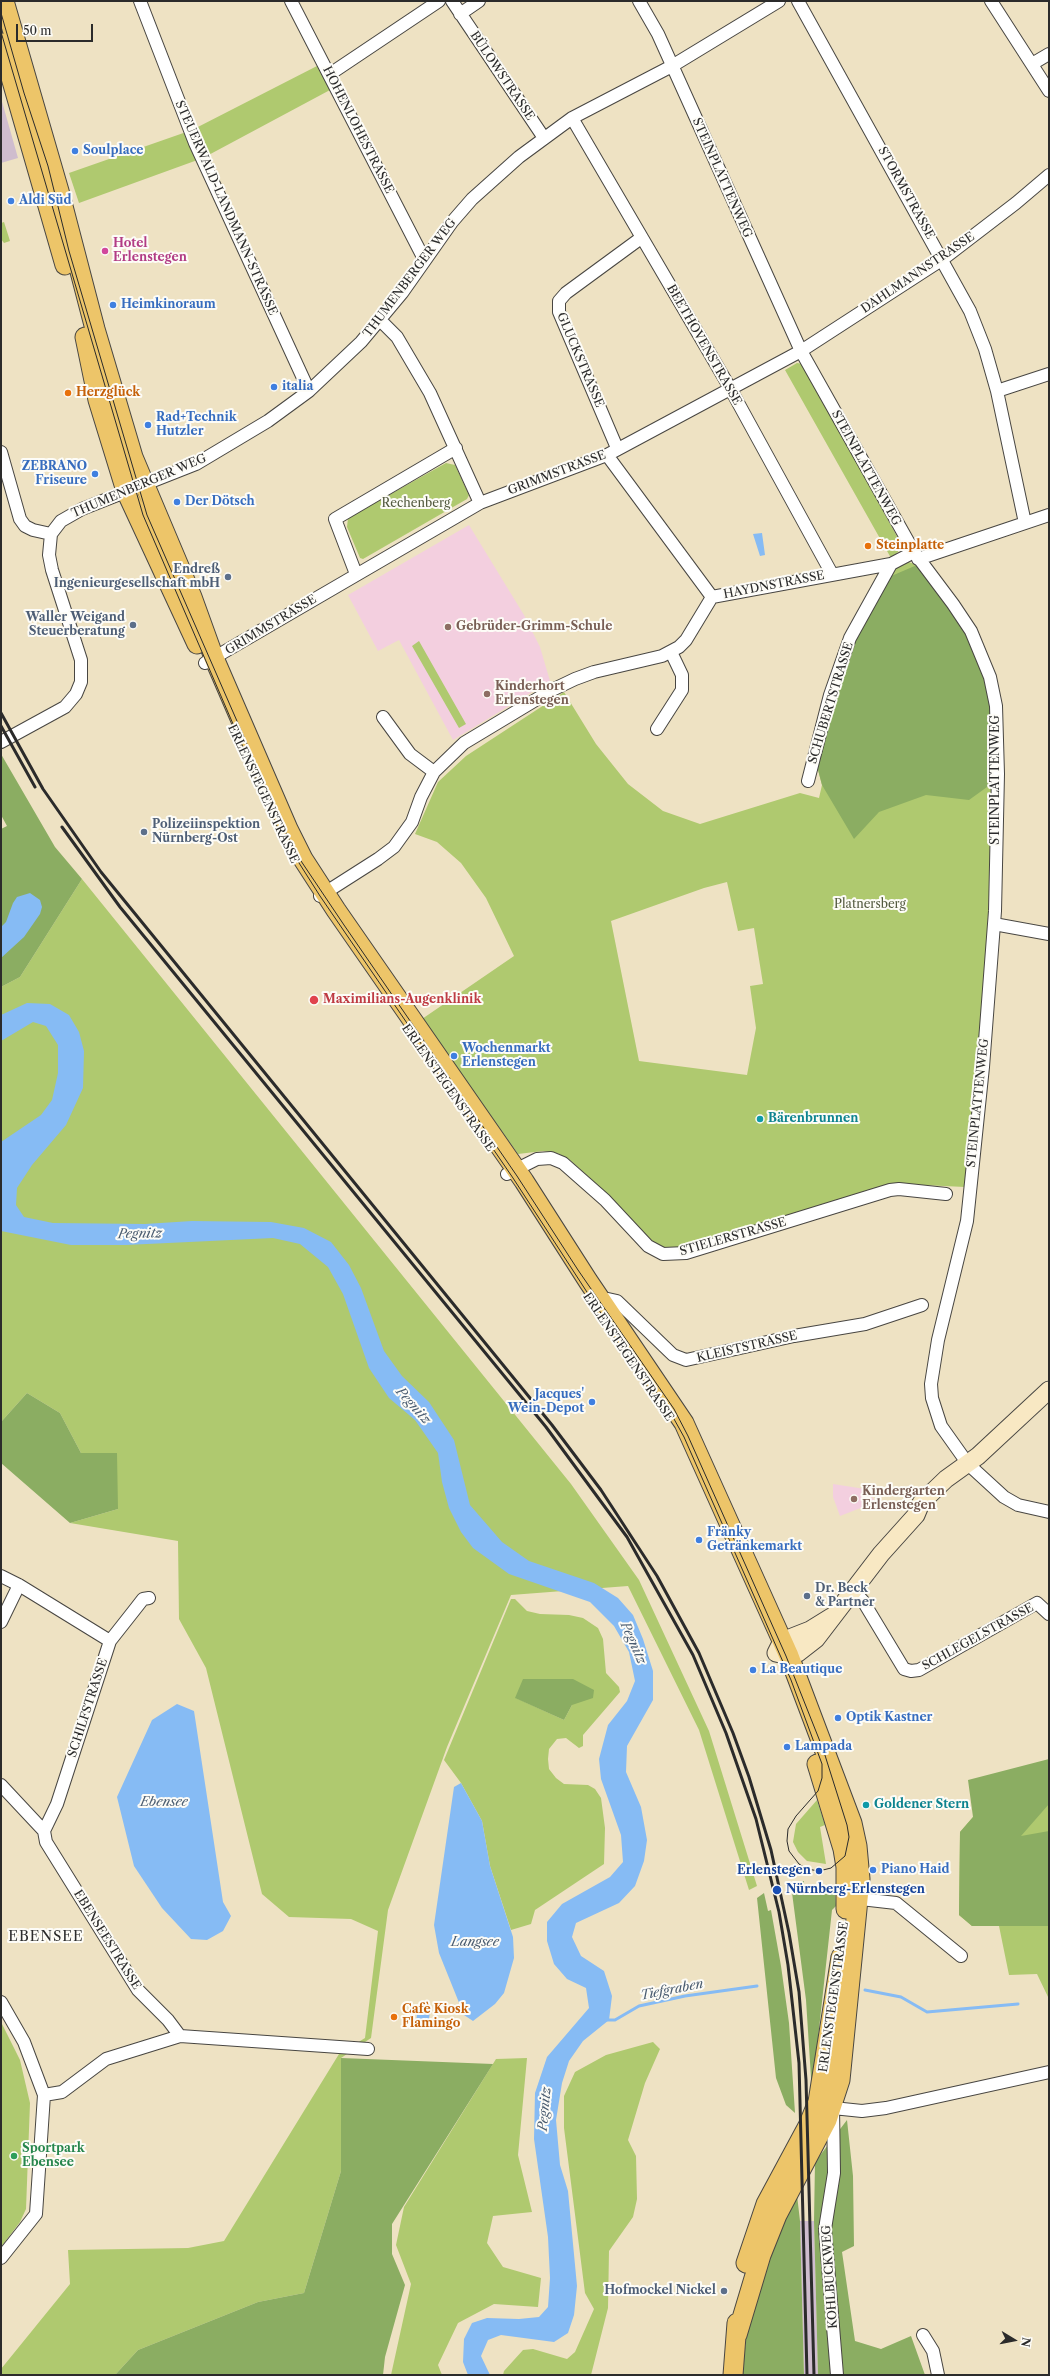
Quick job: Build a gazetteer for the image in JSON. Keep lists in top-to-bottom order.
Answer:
{
  "streets": {
    "main road": ["ERLENSTEGENSTRASSE"],
    "street": [
      "BÜLOWSTRASSE",
      "HOHENLOHESTRASSE",
      "STEINPLATTENWEG",
      "STORMSTRASSE",
      "STEUERWALD-LANDMANN-STRASSE",
      "DAHLMANNSTRASSE",
      "THUMENBERGER WEG",
      "BEETHOVENSTRASSE",
      "GLUCKSTRASSE",
      "GRIMMSTRASSE",
      "HAYDNSTRASSE",
      "SCHUBERTSTRASSE",
      "STIELERSTRASSE",
      "KLEISTSTRASSE",
      "SCHLEGELSTRASSE",
      "SCHILFSTRASSE",
      "EBENSEESTRASSE",
      "KOHLBUCKWEG"
    ]
  },
  "crossings": [
    ["BÜLOWSTRASSE", "THUMENBERGER WEG"],
    ["HOHENLOHESTRASSE", "THUMENBERGER WEG"],
    ["STEINPLATTENWEG", "DAHLMANNSTRASSE"],
    ["STEINPLATTENWEG", "THUMENBERGER WEG"],
    ["STEINPLATTENWEG", "GRIMMSTRASSE"],
    ["STEINPLATTENWEG", "HAYDNSTRASSE"],
    ["STORMSTRASSE", "DAHLMANNSTRASSE"],
    ["STORMSTRASSE", "HAYDNSTRASSE"],
    ["STEUERWALD-LANDMANN-STRASSE", "THUMENBERGER WEG"],
    ["DAHLMANNSTRASSE", "GRIMMSTRASSE"],
    ["THUMENBERGER WEG", "BEETHOVENSTRASSE"],
    ["THUMENBERGER WEG", "ERLENSTEGENSTRASSE"],
    ["BEETHOVENSTRASSE", "GLUCKSTRASSE"],
    ["BEETHOVENSTRASSE", "GRIMMSTRASSE"],
    ["BEETHOVENSTRASSE", "HAYDNSTRASSE"],
    ["GLUCKSTRASSE", "GRIMMSTRASSE"],
    ["GLUCKSTRASSE", "HAYDNSTRASSE"],
    ["GRIMMSTRASSE", "HAYDNSTRASSE"],
    ["GRIMMSTRASSE", "ERLENSTEGENSTRASSE"],
    ["HAYDNSTRASSE", "SCHUBERTSTRASSE"],
    ["ERLENSTEGENSTRASSE", "STIELERSTRASSE"],
    ["ERLENSTEGENSTRASSE", "KLEISTSTRASSE"],
    ["ERLENSTEGENSTRASSE", "KOHLBUCKWEG"],
    ["SCHILFSTRASSE", "EBENSEESTRASSE"]
  ],
  "districts": ["EBENSEE"],
  "water": [
    "Pegnitz",
    "Ebensee",
    "Langsee",
    "Tiefgraben"
  ],
  "parks": ["Rechenberg", "Platnersberg"],
  "places": [
    "Soulplace",
    "Aldi Süd",
    "Hotel Erlenstegen",
    "Heimkinoraum",
    "italia",
    "Herzglück",
    "Rad+Technik Hutzler",
    "ZEBRANO Friseure",
    "Der Dötsch",
    "Steinplatte",
    "Endreß Ingenieurgesellschaft mbH",
    "Waller Weigand Steuerberatung",
    "Gebrüder-Grimm-Schule",
    "Kinderhort Erlenstegen",
    "Polizeiinspektion Nürnberg-Ost",
    "Maximilians-Augenklinik",
    "Wochenmarkt Erlenstegen",
    "Bärenbrunnen",
    "Jacques' Wein-Depot",
    "Kindergarten Erlenstegen",
    "Fränky Getränkemarkt",
    "Dr. Beck & Partner",
    "La Beautique",
    "Optik Kastner",
    "Lampada",
    "Goldener Stern",
    "Piano Haid",
    "Erlenstegen",
    "Nürnberg-Erlenstegen",
    "Cafè Kiosk Flamingo",
    "Sportpark Ebensee",
    "Hofmockel Nickel"
  ],
  "scale_bar": "50 m",
  "north": "right"
}
